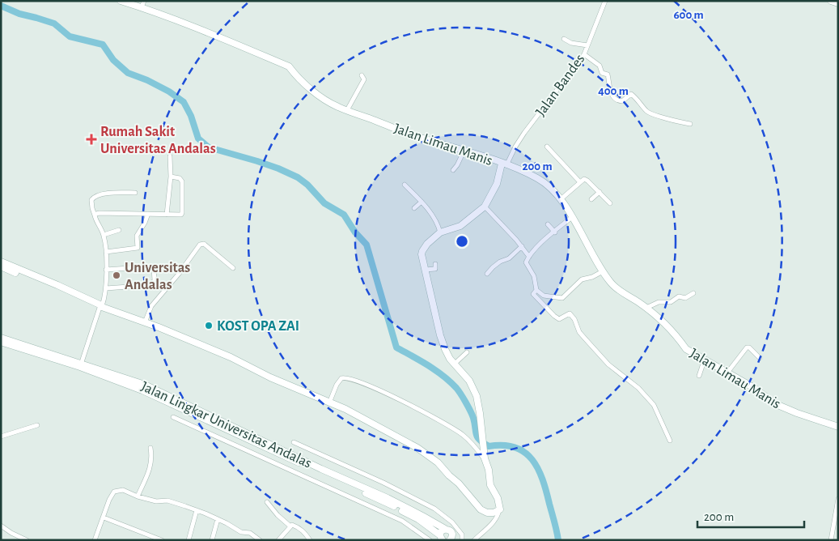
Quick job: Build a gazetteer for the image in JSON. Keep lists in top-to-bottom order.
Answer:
{
  "streets": {
    "street": ["Jalan Bandes", "Jalan Limau Manis", "Jalan Lingkar Universitas Andalas"]
  },
  "crossings": [
    ["Jalan Bandes", "Jalan Limau Manis"]
  ],
  "places": {
    "health": ["Rumah Sakit Universitas Andalas"],
    "other": ["Universitas Andalas", "KOST OPA ZAI"]
  },
  "scale_bar": "200 m",
  "rings": ["600 m", "400 m", "200 m"]
}
